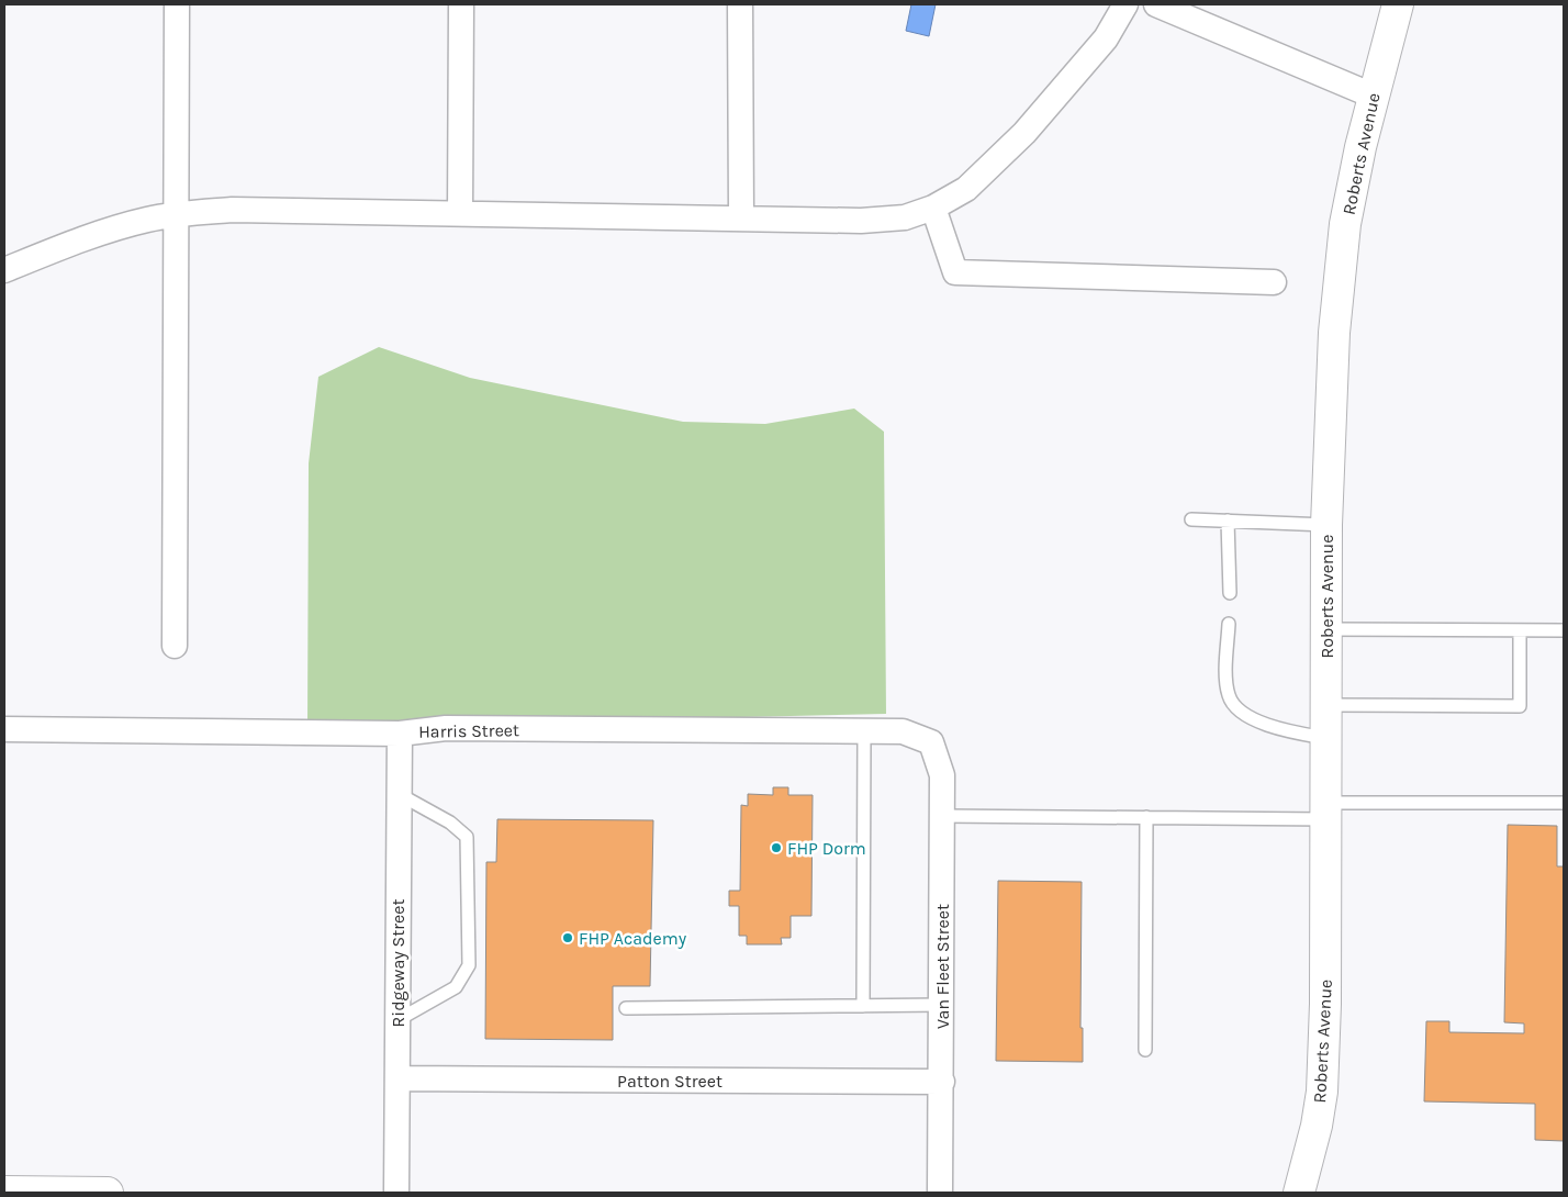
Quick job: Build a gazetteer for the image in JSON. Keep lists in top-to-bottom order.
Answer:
{
  "streets": {
    "street": [
      "Roberts Avenue",
      "Harris Street",
      "Ridgeway Street",
      "Van Fleet Street",
      "Patton Street"
    ]
  },
  "crossings": [
    ["Harris Street", "Ridgeway Street"],
    ["Harris Street", "Van Fleet Street"],
    ["Ridgeway Street", "Patton Street"],
    ["Van Fleet Street", "Patton Street"]
  ],
  "places": ["FHP Dorm", "FHP Academy"]
}
